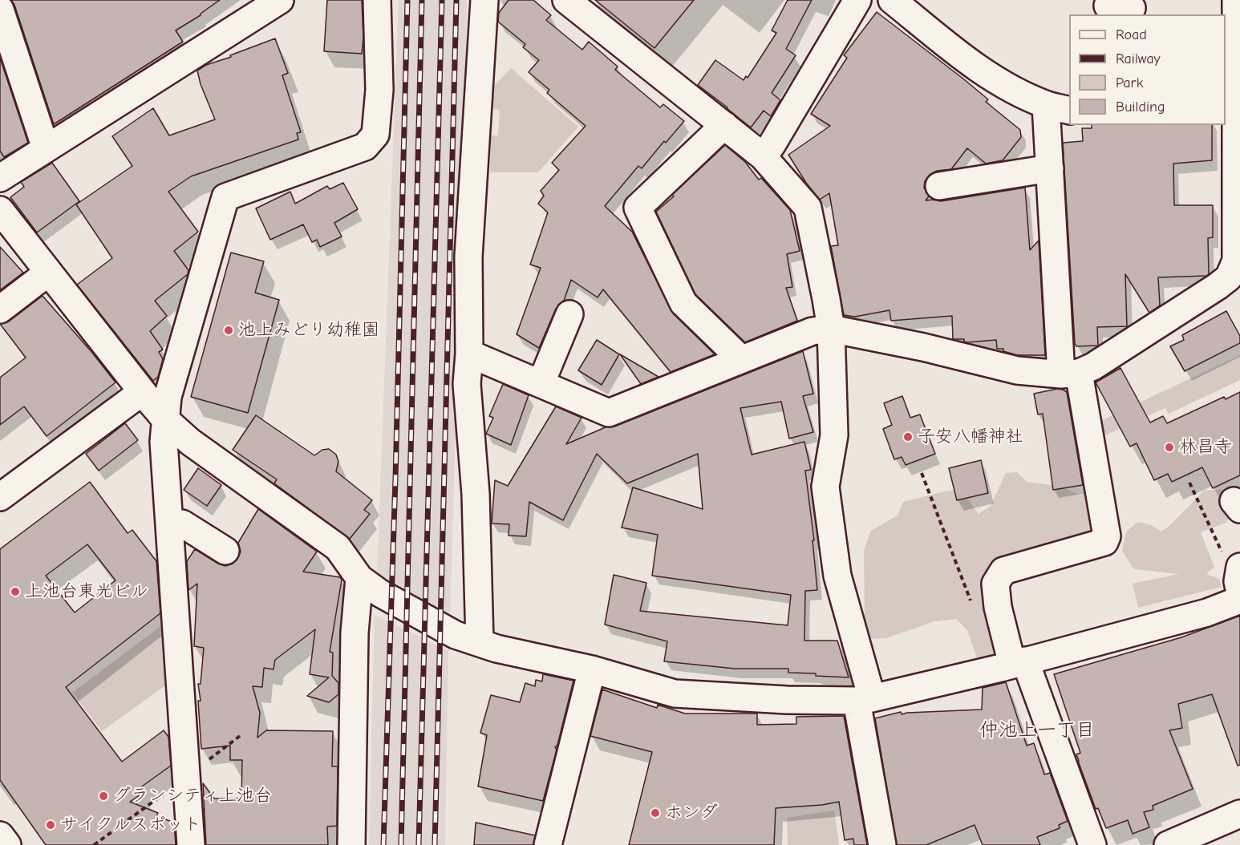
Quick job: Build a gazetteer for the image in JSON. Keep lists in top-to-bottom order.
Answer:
{
  "districts": ["仲池上一丁目"],
  "places": [
    "池上みどり幼稚園",
    "子安八幡神社",
    "林昌寺",
    "上池台東光ビル",
    "グランシティ上池台",
    "ホンダ",
    "サイクルスポット"
  ],
  "legend": [
    "Road",
    "Railway",
    "Park",
    "Building"
  ]
}
